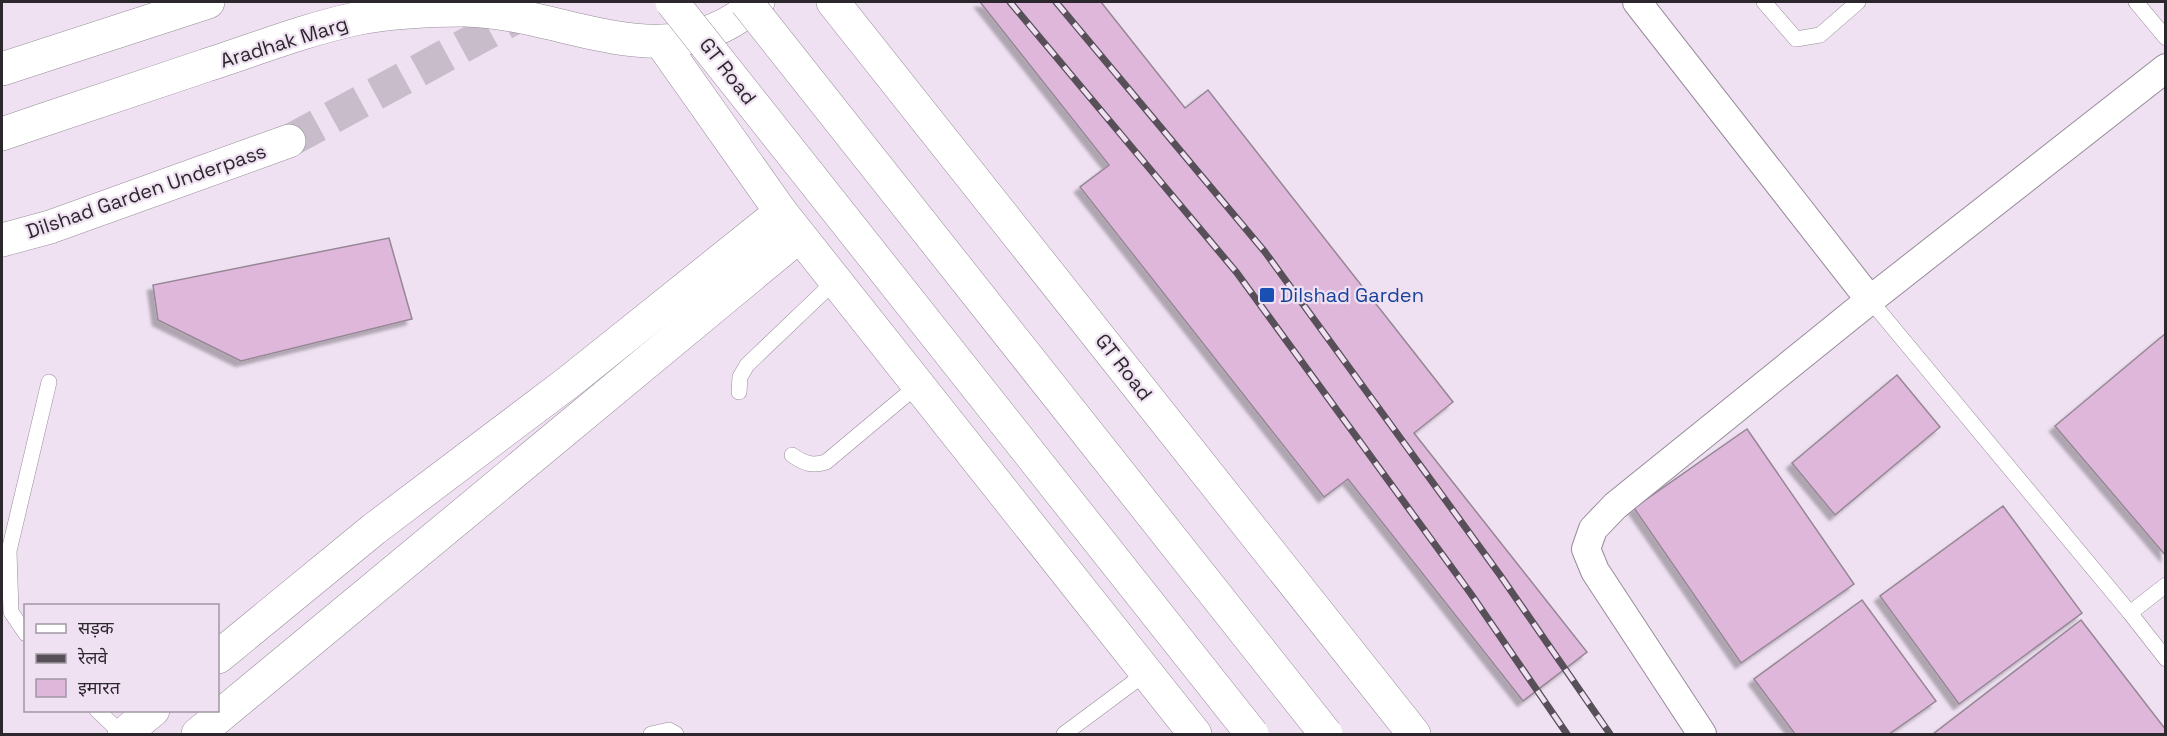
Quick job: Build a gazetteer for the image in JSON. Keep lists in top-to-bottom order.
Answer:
{
  "streets": {
    "main road": ["Aradhak Marg", "GT Road", "Dilshad Garden Underpass"]
  },
  "crossings": [
    ["Aradhak Marg", "GT Road"]
  ],
  "places": {
    "transit": ["Dilshad Garden"]
  },
  "legend": ["सड़क", "रेलवे", "इमारत"]
}
